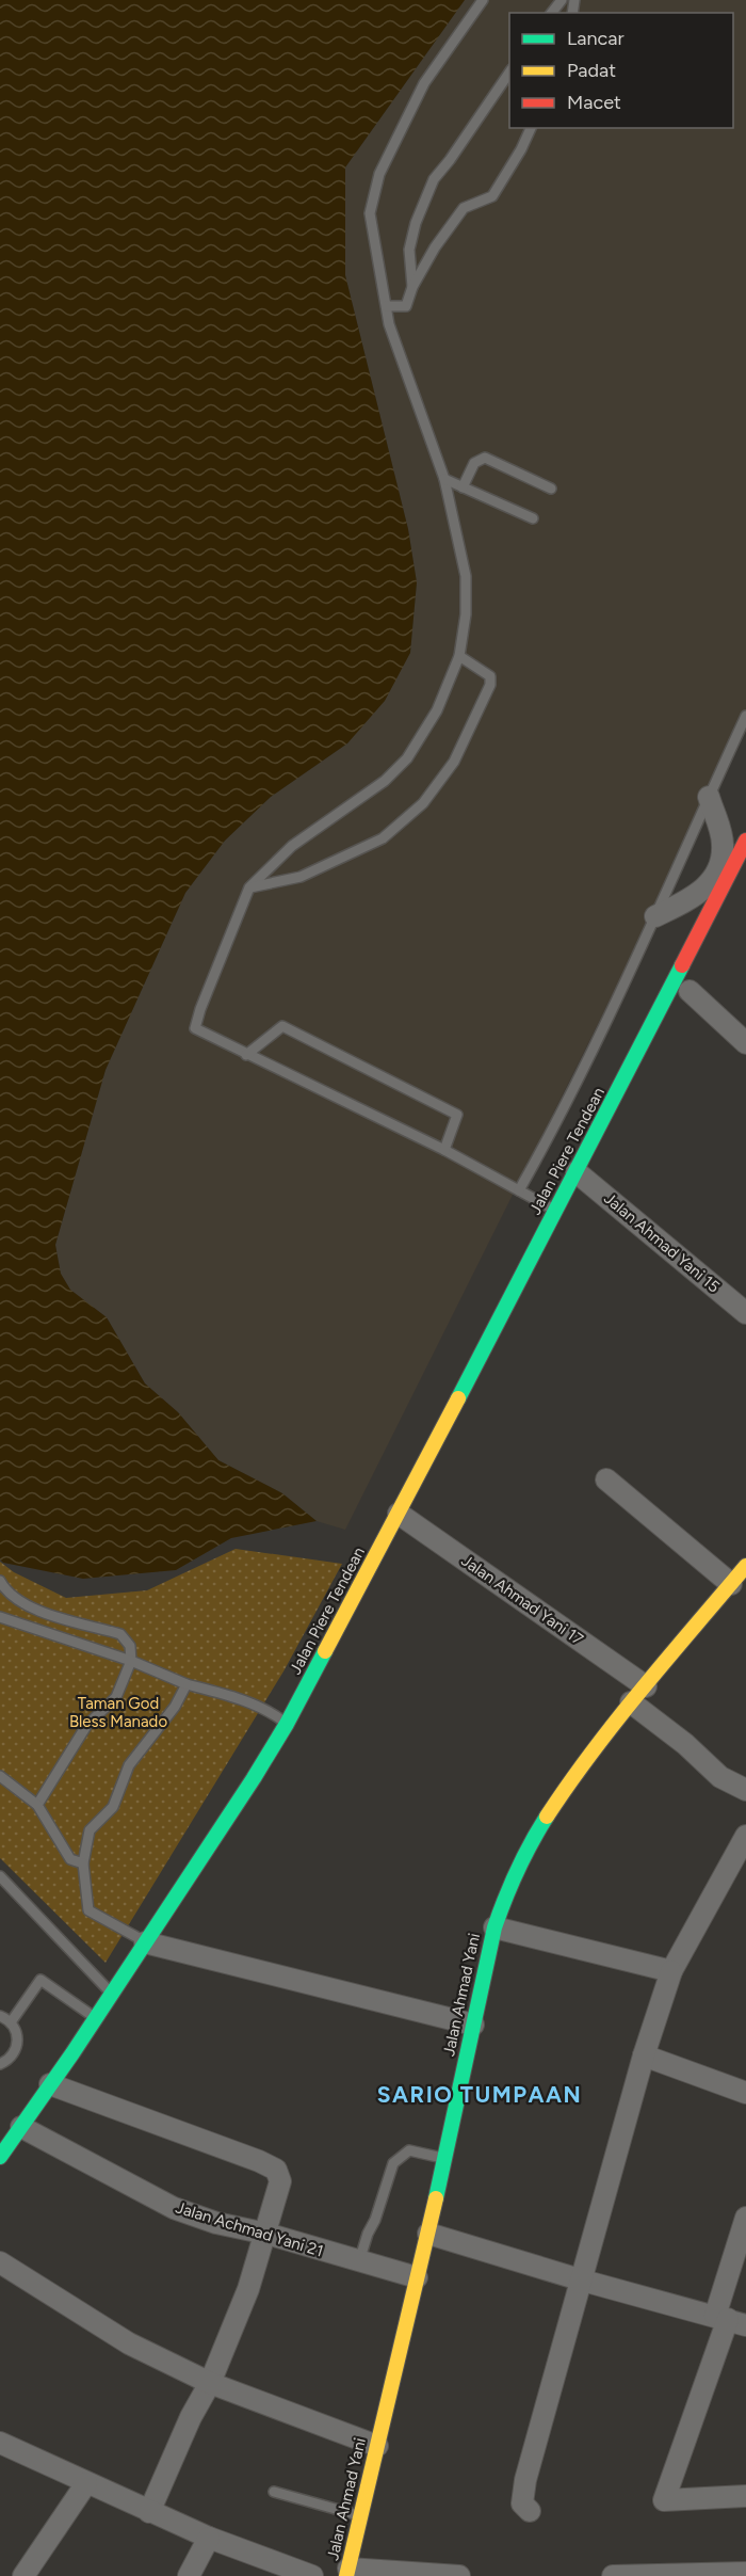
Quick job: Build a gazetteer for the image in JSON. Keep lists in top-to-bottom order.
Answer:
{
  "streets": {
    "main road": ["Jalan Piere Tendean", "Jalan Ahmad Yani"],
    "street": ["Jalan Ahmad Yani 15", "Jalan Ahmad Yani 17", "Jalan Achmad Yani 21"]
  },
  "crossings": [
    ["Jalan Piere Tendean", "Jalan Ahmad Yani 15"],
    ["Jalan Piere Tendean", "Jalan Ahmad Yani 17"],
    ["Jalan Piere Tendean", "Jalan Achmad Yani 21"],
    ["Jalan Ahmad Yani 17", "Jalan Ahmad Yani"],
    ["Jalan Ahmad Yani", "Jalan Achmad Yani 21"]
  ],
  "districts": ["SARIO TUMPAAN"],
  "parks": ["Taman God Bless Manado"],
  "legend": ["Lancar", "Padat", "Macet"]
}
